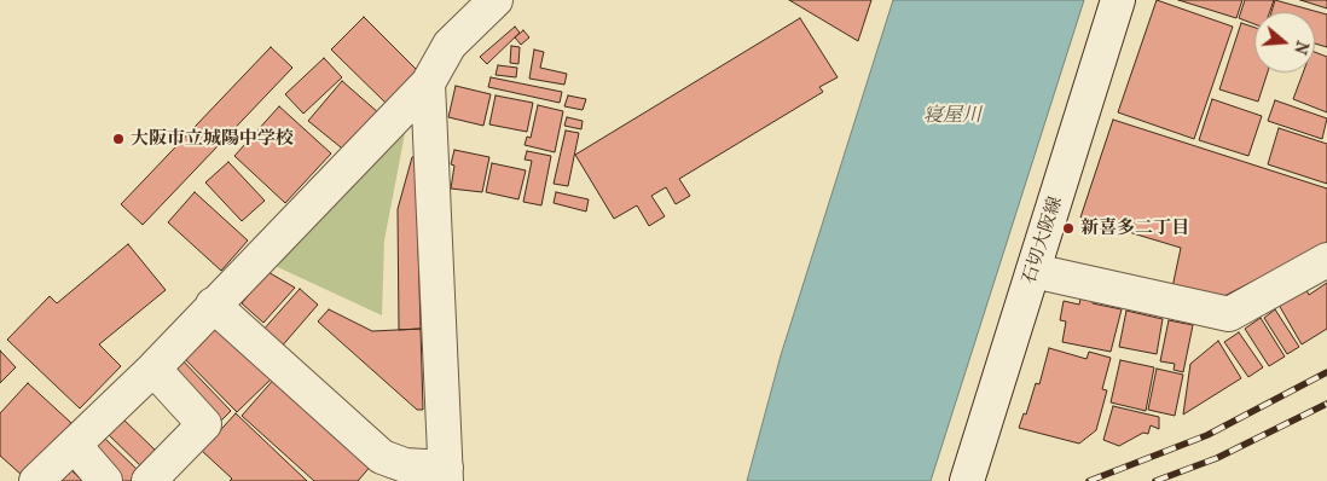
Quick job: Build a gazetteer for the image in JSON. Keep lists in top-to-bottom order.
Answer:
{
  "streets": {
    "street": ["石切大阪線"]
  },
  "water": ["寝屋川"],
  "places": ["大阪市立城陽中学校", "新喜多二丁目"],
  "north": "right"
}
